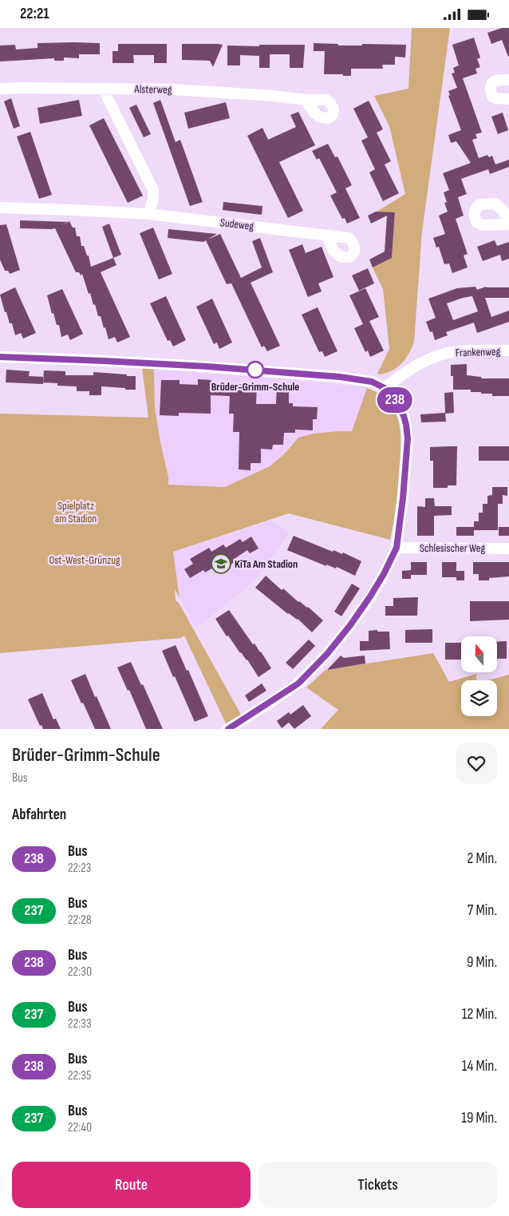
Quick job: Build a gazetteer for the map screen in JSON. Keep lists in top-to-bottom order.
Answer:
{
  "streets": {
    "street": [
      "Alsterweg",
      "Sudeweg",
      "Frankenweg",
      "Schlesischer Weg"
    ]
  },
  "parks": ["Spielplatz am Stadion", "Ost-West-Grünzug"],
  "places": {
    "other": ["Brüder-Grimm-Schule"],
    "school or university": ["KiTa Am Stadion"]
  },
  "lines": ["bus line 238"],
  "north": "top",
  "page": {
    "status": "22:21",
    "on_map": "238",
    "heading": [
      ["Brüder-Grimm-Schule", "Bus"],
      "Abfahrten"
    ],
    "list": [
      {
        "mark": "238",
        "name": "Bus",
        "note": "22:23",
        "value": "2 Min."
      },
      {
        "mark": "237",
        "name": "Bus",
        "note": "22:28",
        "value": "7 Min."
      },
      {
        "mark": "238",
        "name": "Bus",
        "note": "22:30",
        "value": "9 Min."
      },
      {
        "mark": "237",
        "name": "Bus",
        "note": "22:33",
        "value": "12 Min."
      },
      {
        "mark": "238",
        "name": "Bus",
        "note": "22:35",
        "value": "14 Min."
      },
      {
        "mark": "237",
        "name": "Bus",
        "note": "22:40",
        "value": "19 Min."
      }
    ],
    "buttons": ["Route", "Tickets"]
  }
}
